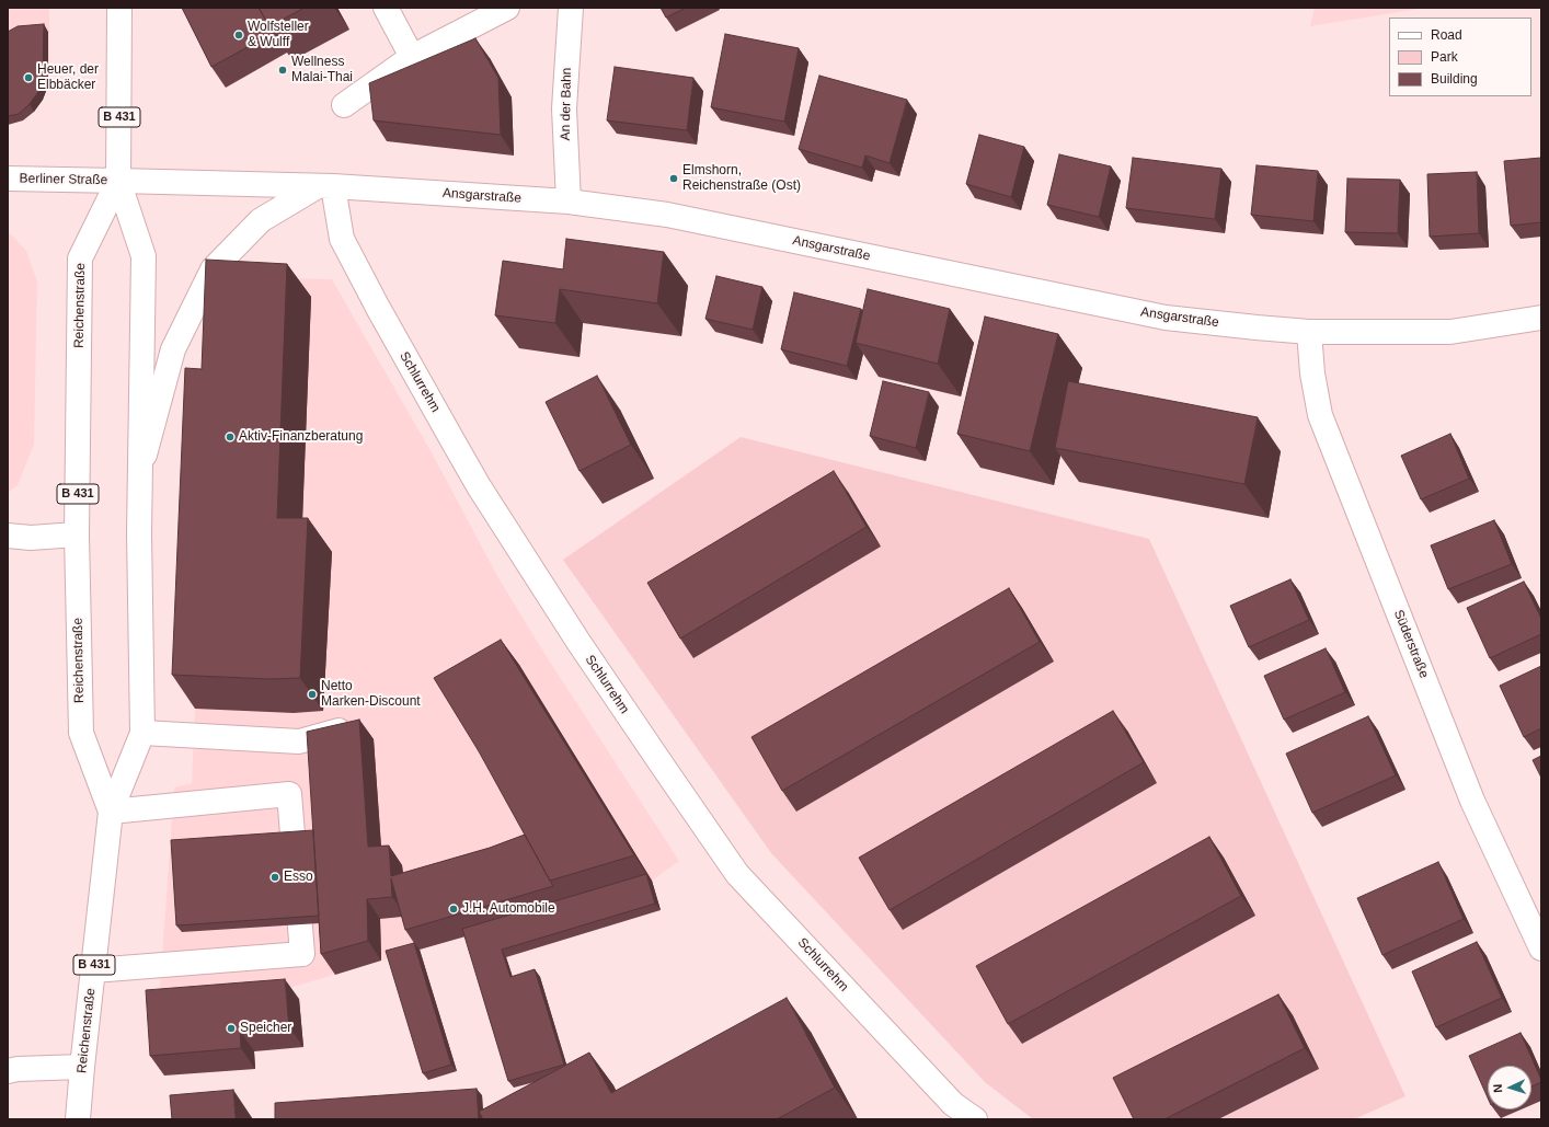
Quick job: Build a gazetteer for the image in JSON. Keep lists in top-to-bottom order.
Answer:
{
  "streets": {
    "street": [
      "An der Bahn",
      "B 431",
      "Berliner Straße",
      "Ansgarstraße",
      "Reichenstraße",
      "Schlurrehm",
      "Süderstraße"
    ]
  },
  "crossings": [
    ["An der Bahn", "Ansgarstraße"],
    ["B 431", "Berliner Straße"],
    ["B 431", "Ansgarstraße"],
    ["B 431", "Reichenstraße"],
    ["Berliner Straße", "Ansgarstraße"],
    ["Berliner Straße", "Reichenstraße"],
    ["Ansgarstraße", "Reichenstraße"],
    ["Ansgarstraße", "Schlurrehm"],
    ["Ansgarstraße", "Süderstraße"]
  ],
  "places": [
    "Wolfsteller & Wulff",
    "Wellness Malai-Thai",
    "Heuer, der Elbbäcker",
    "Elmshorn, Reichenstraße (Ost)",
    "Aktiv-Finanzberatung",
    "Netto Marken-Discount",
    "Esso",
    "J.H. Automobile",
    "Speicher"
  ],
  "legend": ["Road", "Park", "Building"],
  "north": "left"
}
